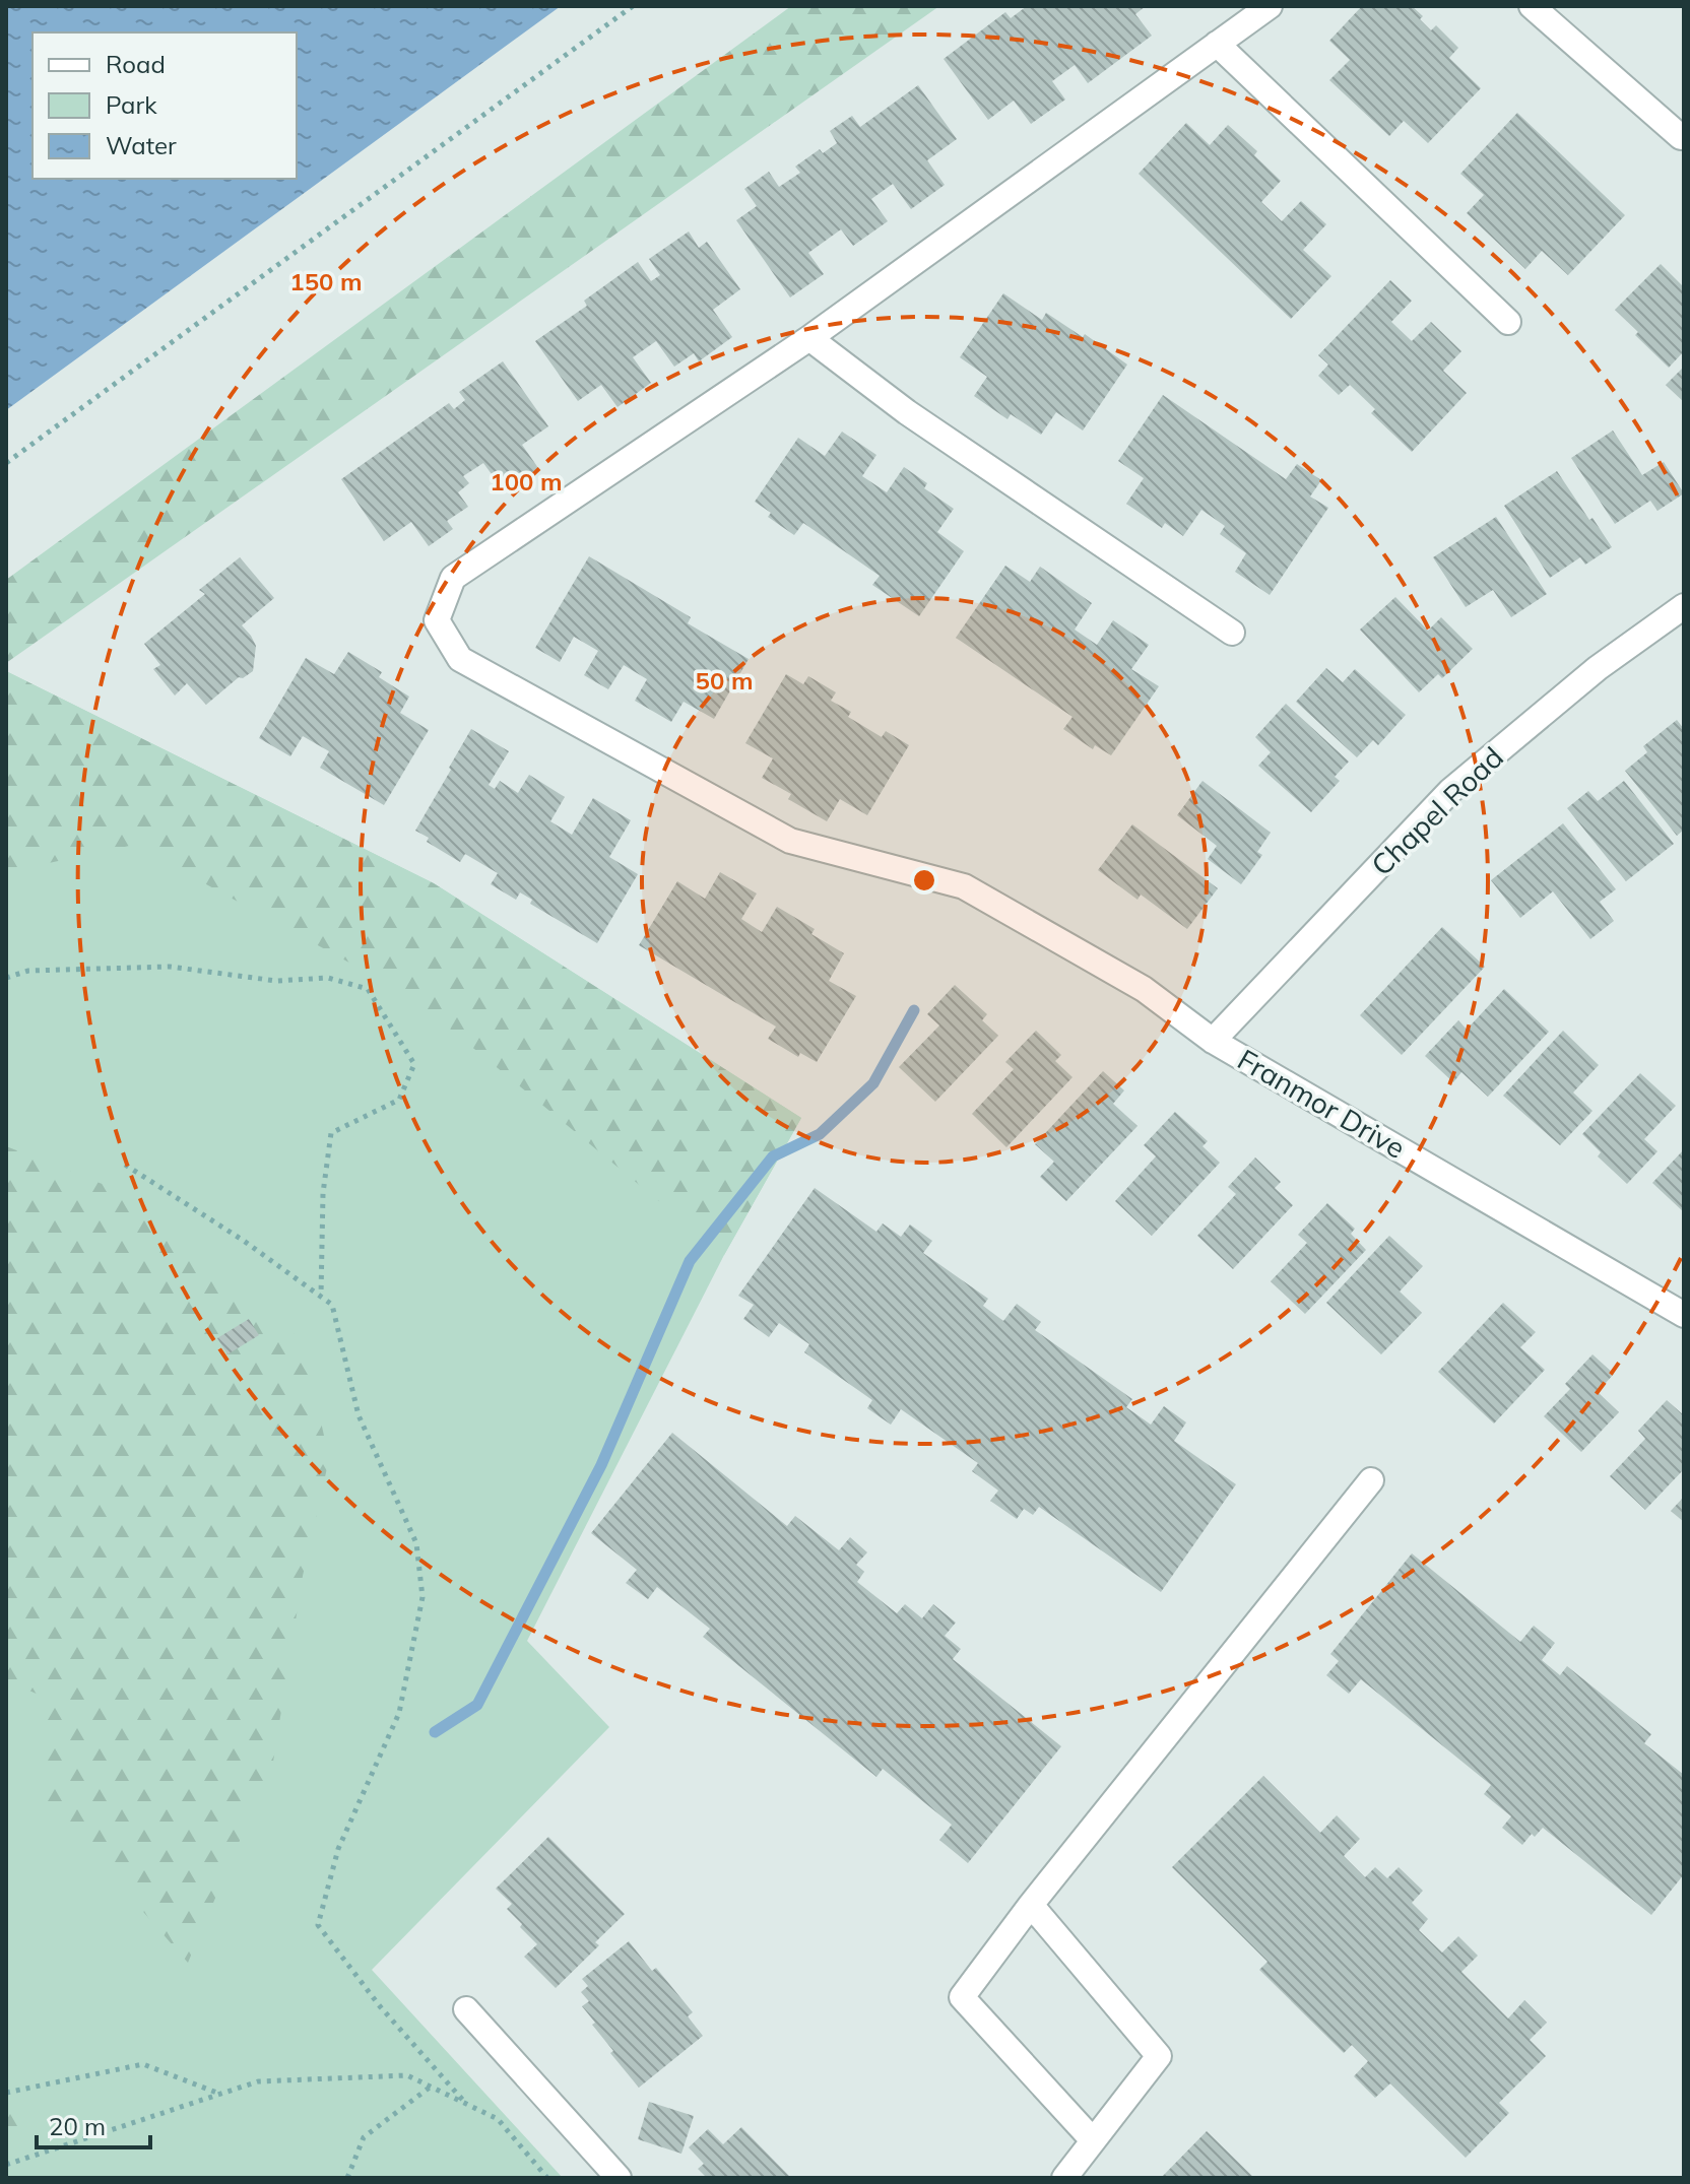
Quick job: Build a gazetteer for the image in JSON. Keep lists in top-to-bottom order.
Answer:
{
  "streets": {
    "street": ["Chapel Road", "Franmor Drive"]
  },
  "crossings": [
    ["Chapel Road", "Franmor Drive"]
  ],
  "legend": ["Road", "Park", "Water"],
  "scale_bar": "20 m",
  "rings": ["150 m", "100 m", "50 m"]
}
